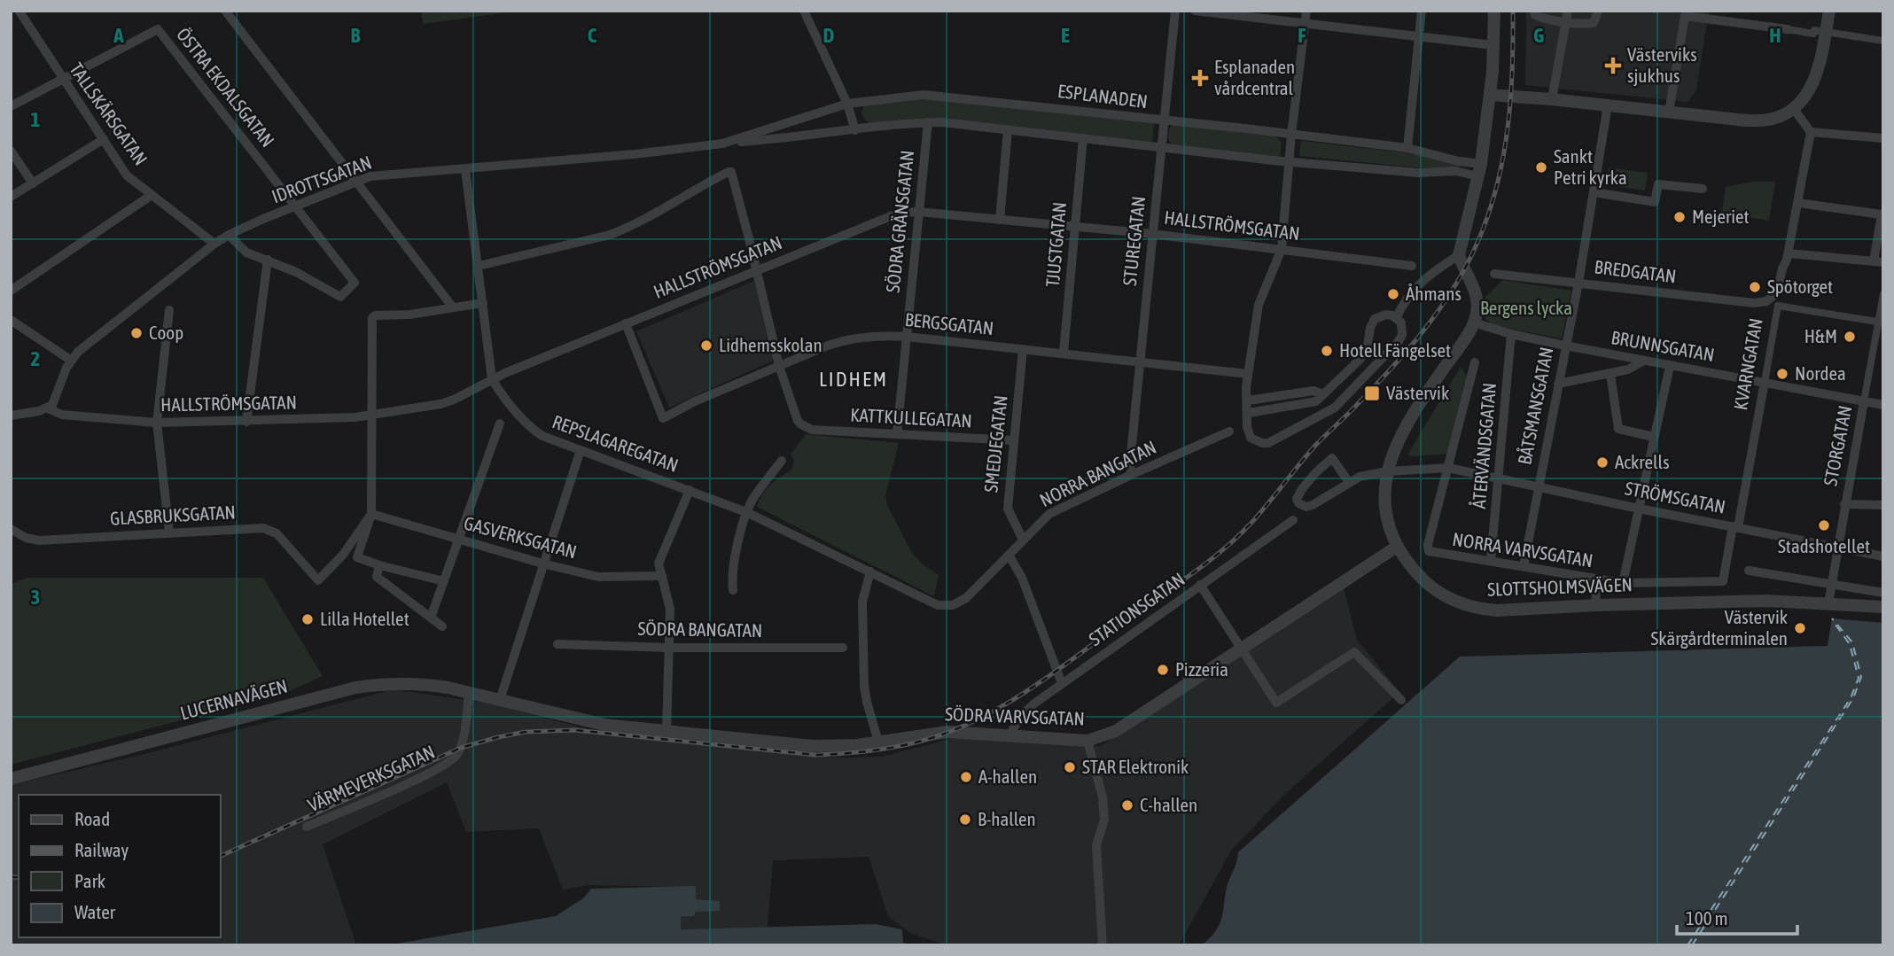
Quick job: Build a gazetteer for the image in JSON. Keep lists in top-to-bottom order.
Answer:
{
  "streets": {
    "street": [
      "ÖSTRA EKDALSGATAN",
      "ESPLANADEN",
      "TALLSKÄRSGATAN",
      "IDROTTSGATAN",
      "SÖDRA GRÄNSGATAN",
      "HALLSTRÖMSGATAN",
      "STUREGATAN",
      "TJUSTGATAN",
      "BREDGATAN",
      "BERGSGATAN",
      "BRUNNSGATAN",
      "KVARNGATAN",
      "BÅTSMANSGATAN",
      "KATTKULLEGATAN",
      "REPSLAGAREGATAN",
      "SMEDJEGATAN",
      "ÅTERVÄNDSGATAN",
      "STORGATAN",
      "NORRA BANGATAN",
      "STRÖMSGATAN",
      "GLASBRUKSGATAN",
      "GASVERKSGATAN",
      "NORRA VARVSGATAN",
      "SLOTTSHOLMSVÄGEN",
      "STATIONSGATAN",
      "SÖDRA BANGATAN",
      "LUCERNAVÄGEN",
      "SÖDRA VARVSGATAN",
      "VÄRMEVERKSGATAN"
    ]
  },
  "crossings": [
    ["ÖSTRA EKDALSGATAN", "TALLSKÄRSGATAN"],
    ["ÖSTRA EKDALSGATAN", "IDROTTSGATAN"],
    ["ESPLANADEN", "IDROTTSGATAN"],
    ["ESPLANADEN", "STUREGATAN"],
    ["TALLSKÄRSGATAN", "IDROTTSGATAN"],
    ["IDROTTSGATAN", "REPSLAGAREGATAN"],
    ["SÖDRA GRÄNSGATAN", "HALLSTRÖMSGATAN"],
    ["SÖDRA GRÄNSGATAN", "BERGSGATAN"],
    ["SÖDRA GRÄNSGATAN", "KATTKULLEGATAN"],
    ["HALLSTRÖMSGATAN", "STUREGATAN"],
    ["HALLSTRÖMSGATAN", "TJUSTGATAN"],
    ["HALLSTRÖMSGATAN", "BERGSGATAN"],
    ["HALLSTRÖMSGATAN", "REPSLAGAREGATAN"],
    ["STUREGATAN", "BERGSGATAN"],
    ["STUREGATAN", "NORRA BANGATAN"],
    ["TJUSTGATAN", "BERGSGATAN"],
    ["BREDGATAN", "KVARNGATAN"],
    ["BREDGATAN", "BÅTSMANSGATAN"],
    ["BREDGATAN", "STORGATAN"],
    ["BERGSGATAN", "KATTKULLEGATAN"],
    ["BERGSGATAN", "SMEDJEGATAN"],
    ["BRUNNSGATAN", "KVARNGATAN"],
    ["BRUNNSGATAN", "BÅTSMANSGATAN"],
    ["BRUNNSGATAN", "ÅTERVÄNDSGATAN"],
    ["BRUNNSGATAN", "STORGATAN"],
    ["BRUNNSGATAN", "SLOTTSHOLMSVÄGEN"],
    ["KVARNGATAN", "STRÖMSGATAN"],
    ["KVARNGATAN", "NORRA VARVSGATAN"],
    ["BÅTSMANSGATAN", "STRÖMSGATAN"],
    ["BÅTSMANSGATAN", "NORRA VARVSGATAN"],
    ["KATTKULLEGATAN", "SMEDJEGATAN"],
    ["REPSLAGAREGATAN", "NORRA BANGATAN"],
    ["SMEDJEGATAN", "NORRA BANGATAN"],
    ["ÅTERVÄNDSGATAN", "STRÖMSGATAN"],
    ["ÅTERVÄNDSGATAN", "NORRA VARVSGATAN"],
    ["STORGATAN", "STRÖMSGATAN"],
    ["STORGATAN", "SLOTTSHOLMSVÄGEN"],
    ["STRÖMSGATAN", "NORRA VARVSGATAN"],
    ["STRÖMSGATAN", "SLOTTSHOLMSVÄGEN"],
    ["GLASBRUKSGATAN", "GASVERKSGATAN"],
    ["SLOTTSHOLMSVÄGEN", "SÖDRA VARVSGATAN"],
    ["STATIONSGATAN", "SÖDRA VARVSGATAN"],
    ["LUCERNAVÄGEN", "SÖDRA VARVSGATAN"],
    ["LUCERNAVÄGEN", "VÄRMEVERKSGATAN"],
    ["SÖDRA VARVSGATAN", "VÄRMEVERKSGATAN"]
  ],
  "districts": ["LIDHEM"],
  "parks": ["Bergens lycka"],
  "places": {
    "health": ["Västerviks sjukhus", "Esplanaden vårdcentral"],
    "other": [
      "Sankt Petri kyrka",
      "Mejeriet",
      "Spötorget",
      "Åhmans",
      "Coop",
      "H&M",
      "Lidhemsskolan",
      "Hotell Fängelset",
      "Nordea",
      "Ackrells",
      "Stadshotellet",
      "Lilla Hotellet",
      "Västervik Skärgårdterminalen",
      "Pizzeria",
      "STAR Elektronik",
      "A-hallen",
      "C-hallen",
      "B-hallen"
    ],
    "transit": ["Västervik"]
  },
  "legend": [
    "Road",
    "Railway",
    "Park",
    "Water"
  ],
  "scale_bar": "100 m",
  "grid": {
    "columns": [
      "A",
      "B",
      "C",
      "D",
      "E",
      "F",
      "G",
      "H"
    ],
    "rows": ["1", "2", "3"]
  }
}
